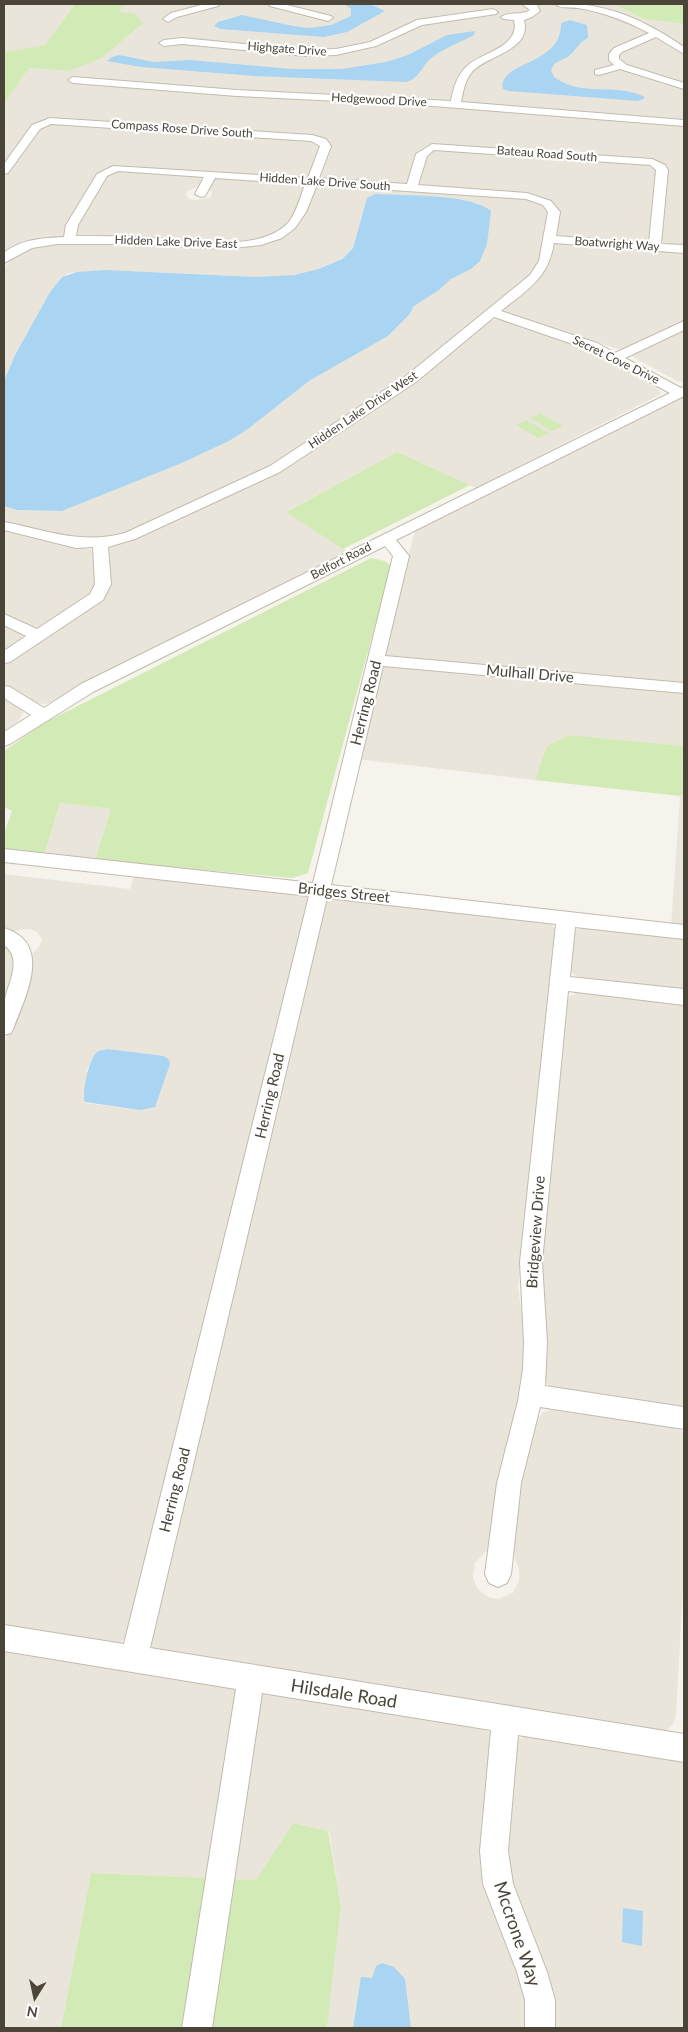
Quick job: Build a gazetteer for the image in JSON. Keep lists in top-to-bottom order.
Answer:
{
  "streets": {
    "street": [
      "Highgate Drive",
      "Hedgewood Drive",
      "Compass Rose Drive South",
      "Bateau Road South",
      "Hidden Lake Drive South",
      "Hidden Lake Drive East",
      "Boatwright Way",
      "Secret Cove Drive",
      "Hidden Lake Drive West",
      "Belfort Road",
      "Mulhall Drive",
      "Herring Road",
      "Bridges Street",
      "Bridgeview Drive",
      "Hilsdale Road",
      "Mccrone Way"
    ]
  },
  "crossings": [
    ["Compass Rose Drive South", "Hidden Lake Drive East"],
    ["Bateau Road South", "Hidden Lake Drive South"],
    ["Bateau Road South", "Boatwright Way"],
    ["Hidden Lake Drive South", "Hidden Lake Drive East"],
    ["Hidden Lake Drive South", "Hidden Lake Drive West"],
    ["Boatwright Way", "Hidden Lake Drive West"],
    ["Secret Cove Drive", "Hidden Lake Drive West"],
    ["Secret Cove Drive", "Belfort Road"],
    ["Belfort Road", "Herring Road"],
    ["Mulhall Drive", "Herring Road"],
    ["Herring Road", "Bridges Street"],
    ["Herring Road", "Hilsdale Road"],
    ["Bridges Street", "Bridgeview Drive"],
    ["Hilsdale Road", "Mccrone Way"]
  ],
  "north": "bottom"
}
